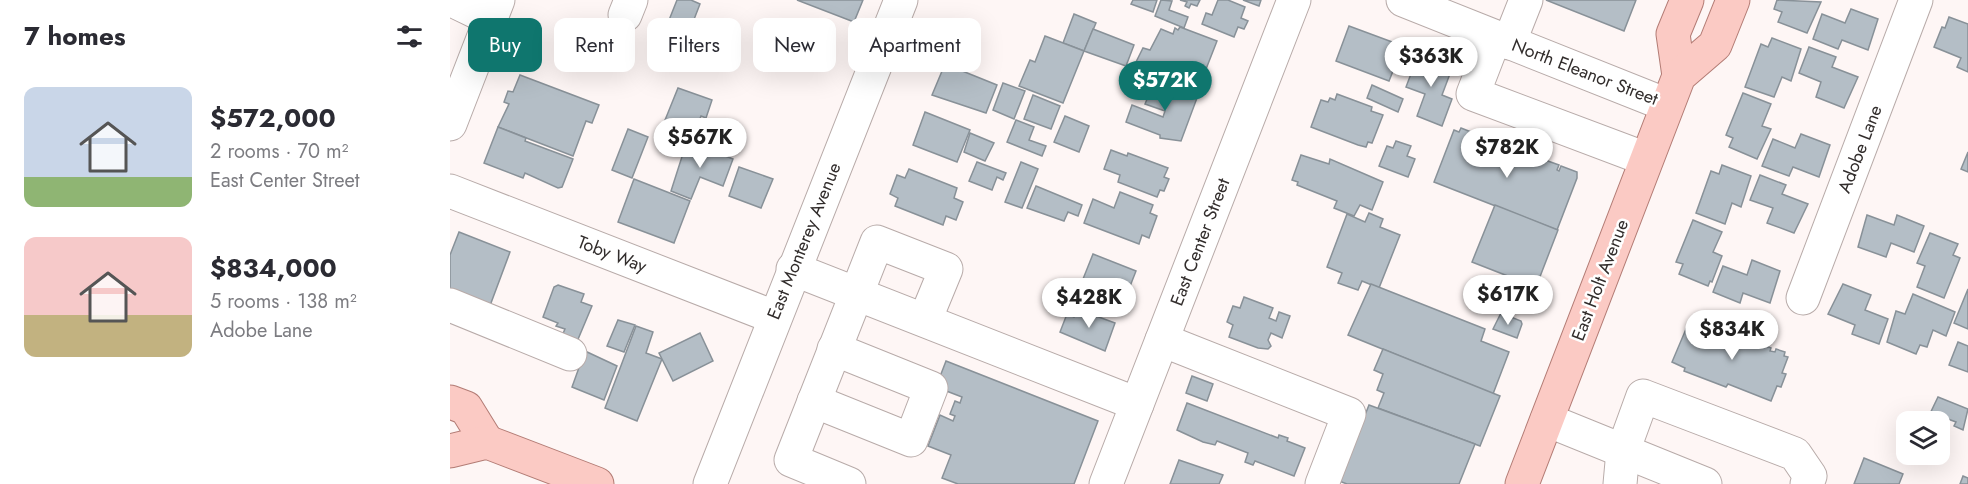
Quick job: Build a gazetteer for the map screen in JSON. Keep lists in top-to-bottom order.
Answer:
{
  "streets": {
    "main road": ["East Holt Avenue"],
    "street": [
      "North Eleanor Street",
      "Adobe Lane",
      "East Monterey Avenue",
      "East Center Street",
      "Toby Way"
    ]
  },
  "crossings": [
    ["North Eleanor Street", "East Holt Avenue"],
    ["East Monterey Avenue", "Toby Way"]
  ],
  "page": {
    "heading": "7 homes",
    "chip": [
      "Buy",
      "Rent",
      "Filters",
      "New",
      "Apartment"
    ],
    "price": [
      "$363K",
      "$572K",
      "$567K",
      "$782K",
      "$617K",
      "$428K",
      "$834K"
    ],
    "list": [
      {
        "name": "$572,000",
        "note": "2 rooms · 70 m² · East Center Street"
      },
      {
        "name": "$834,000",
        "note": "5 rooms · 138 m² · Adobe Lane"
      }
    ]
  }
}
